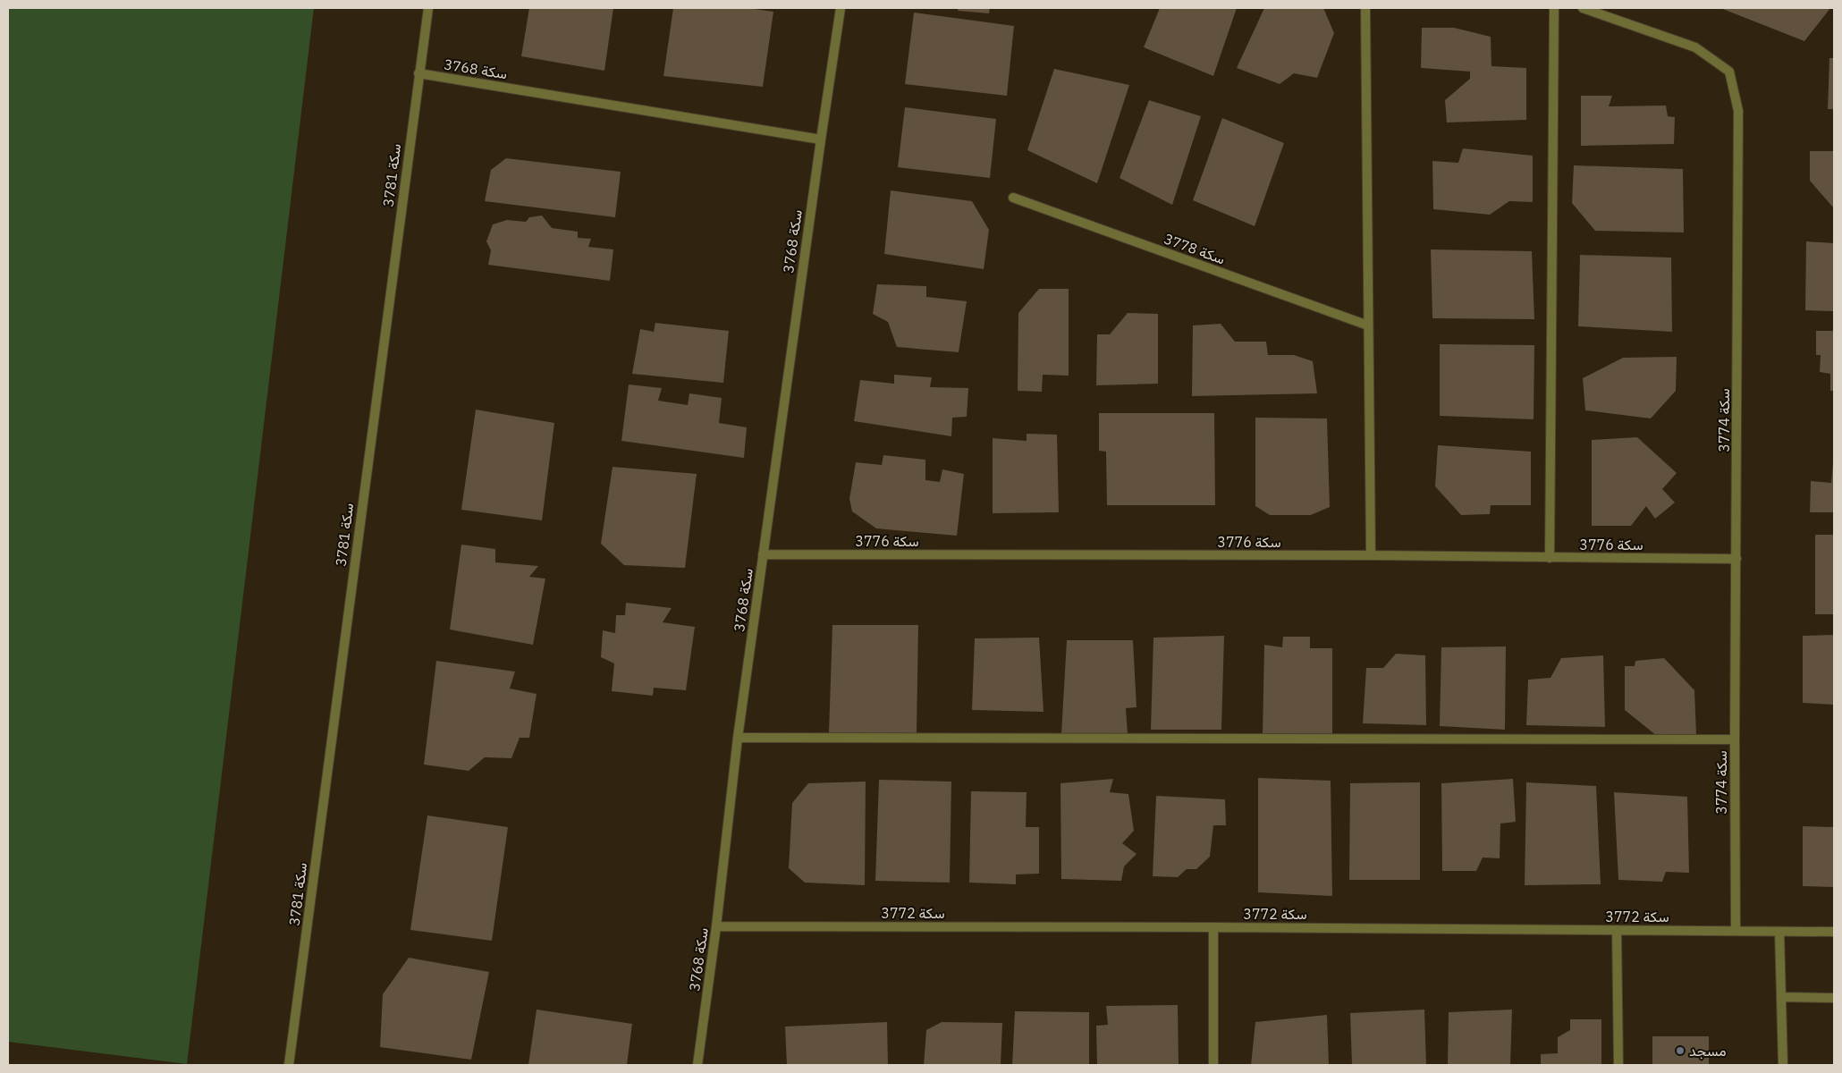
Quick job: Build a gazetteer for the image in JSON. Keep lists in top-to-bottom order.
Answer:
{
  "streets": {
    "street": [
      "سكة 3768",
      "سكة 3781",
      "سكة 3778",
      "سكة 3774",
      "سكة 3776",
      "سكة 3772"
    ]
  },
  "crossings": [
    ["سكة 3768", "سكة 3781"],
    ["سكة 3768", "سكة 3776"],
    ["سكة 3768", "سكة 3772"],
    ["سكة 3774", "سكة 3776"],
    ["سكة 3774", "سكة 3772"]
  ],
  "places": ["مسجد"]
}
